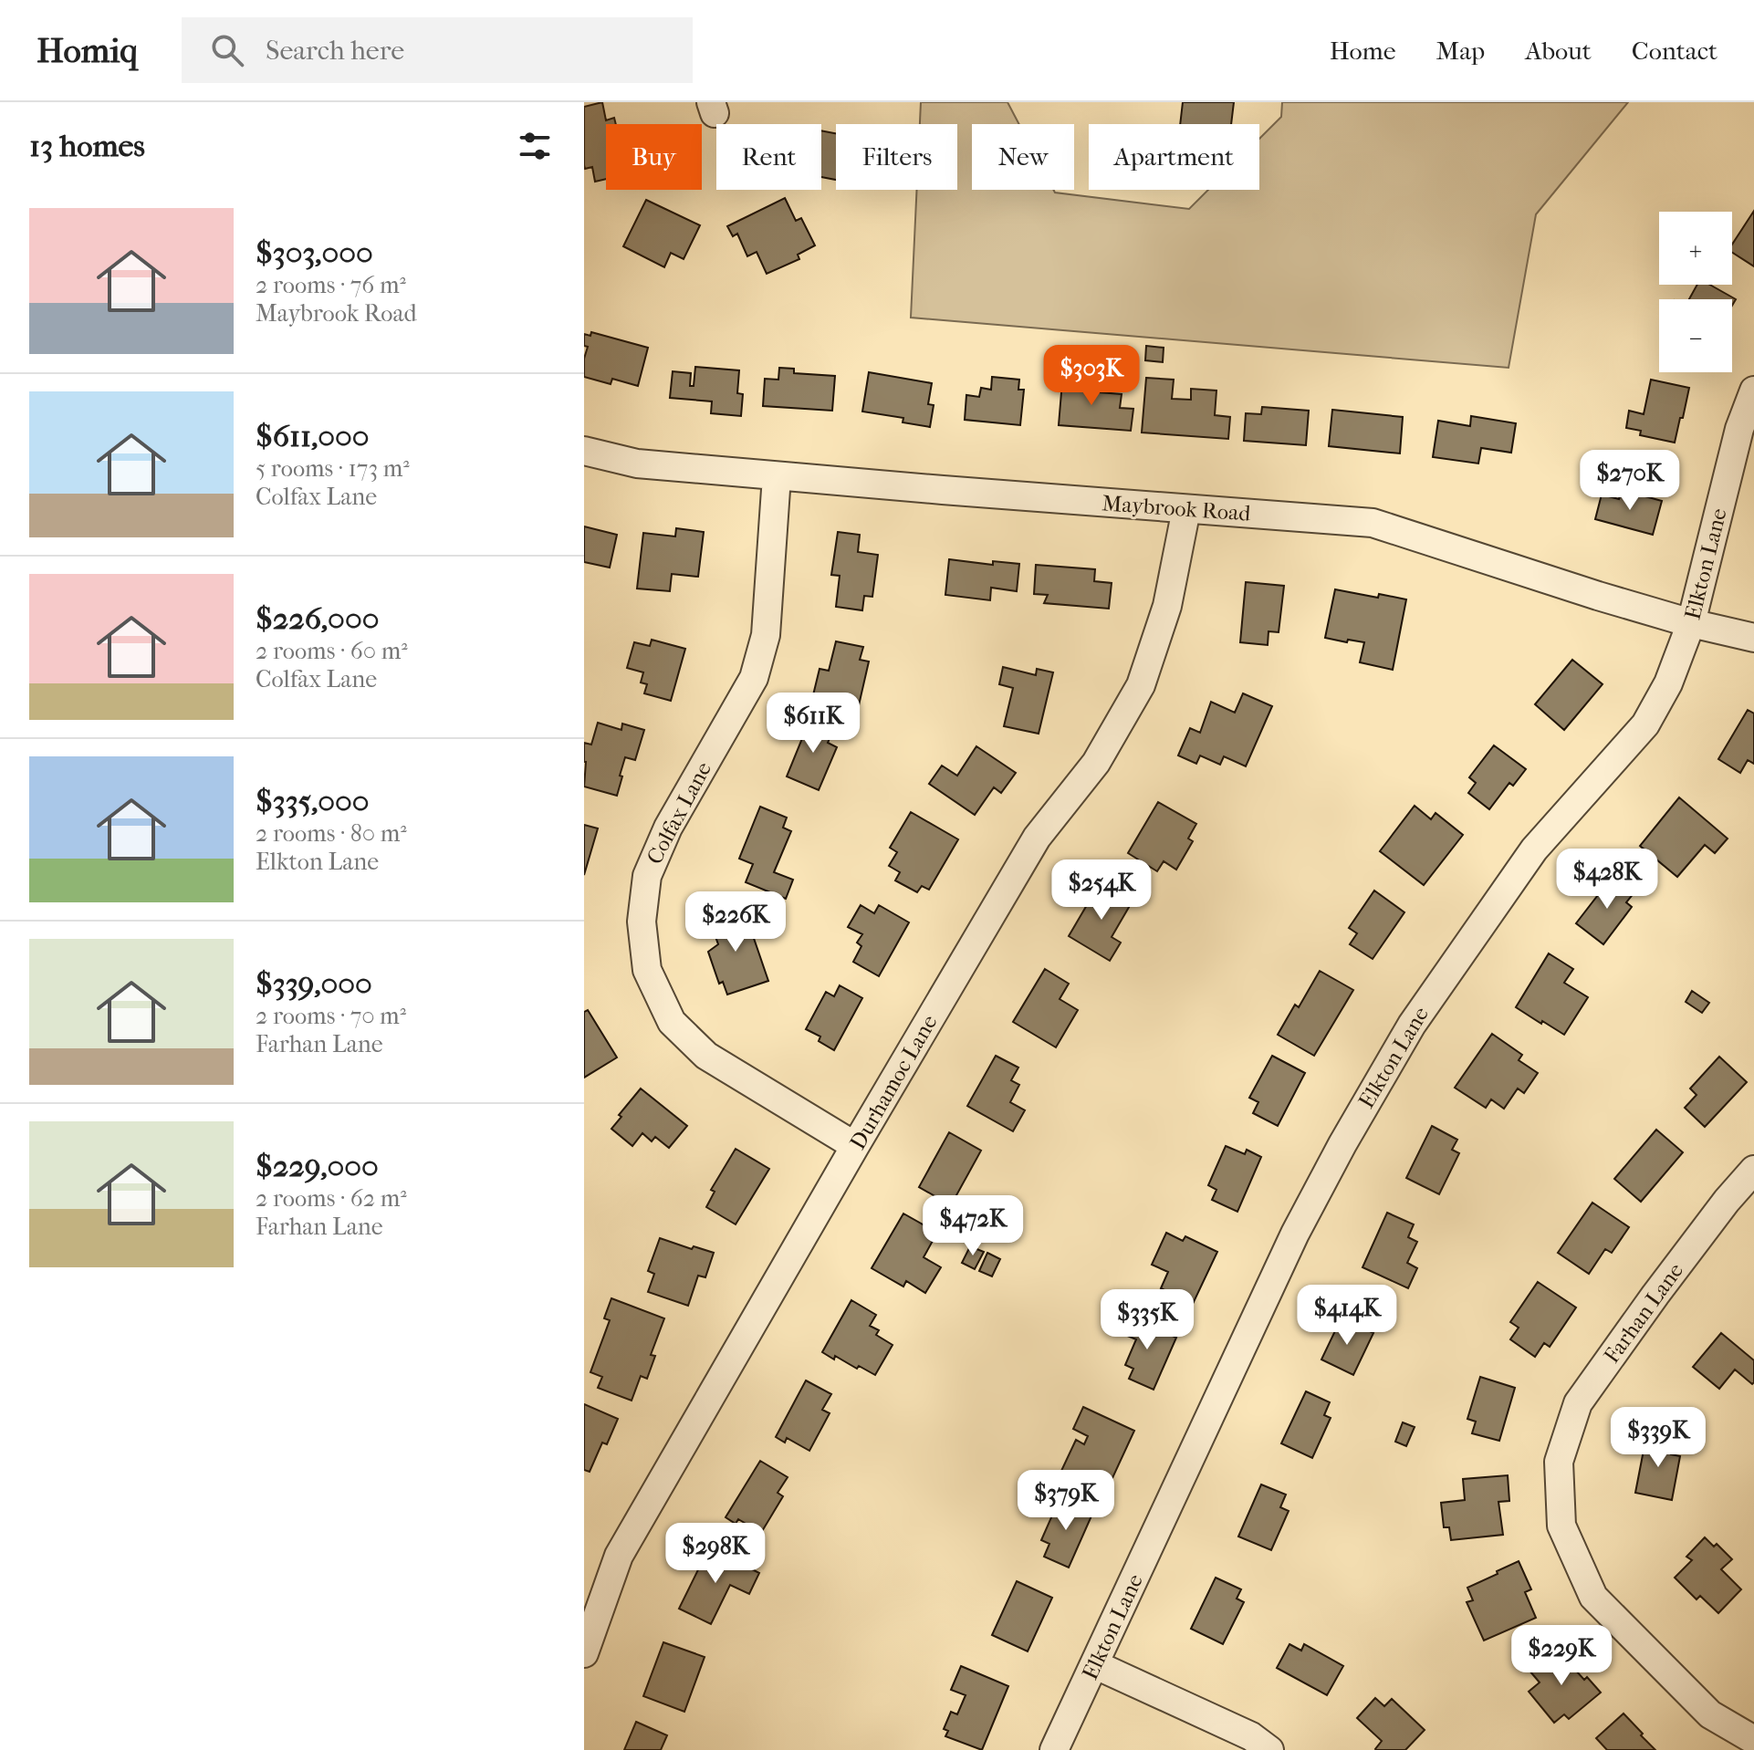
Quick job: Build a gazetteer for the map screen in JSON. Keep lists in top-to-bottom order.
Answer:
{
  "streets": {
    "street": [
      "Maybrook Road",
      "Elkton Lane",
      "Colfax Lane",
      "Durhamoc Lane",
      "Farhan Lane"
    ]
  },
  "crossings": [
    ["Maybrook Road", "Elkton Lane"],
    ["Maybrook Road", "Colfax Lane"],
    ["Maybrook Road", "Durhamoc Lane"],
    ["Colfax Lane", "Durhamoc Lane"]
  ],
  "page": {
    "header": "Homiq",
    "search": "Search here",
    "nav": [
      "Home",
      "Map",
      "About",
      "Contact"
    ],
    "heading": "13 homes",
    "chip": [
      "Buy",
      "Rent",
      "Filters",
      "New",
      "Apartment"
    ],
    "list": [
      {
        "name": "$303,000",
        "note": "2 rooms · 76 m² · Maybrook Road"
      },
      {
        "name": "$611,000",
        "note": "5 rooms · 173 m² · Colfax Lane"
      },
      {
        "name": "$226,000",
        "note": "2 rooms · 60 m² · Colfax Lane"
      },
      {
        "name": "$335,000",
        "note": "2 rooms · 80 m² · Elkton Lane"
      },
      {
        "name": "$339,000",
        "note": "2 rooms · 70 m² · Farhan Lane"
      },
      {
        "name": "$229,000",
        "note": "2 rooms · 62 m² · Farhan Lane"
      }
    ],
    "map_buttons": ["+", "−"],
    "price": [
      "$303K",
      "$270K",
      "$611K",
      "$428K",
      "$254K",
      "$226K",
      "$472K",
      "$414K",
      "$335K",
      "$339K",
      "$379K",
      "$298K",
      "$229K"
    ]
  }
}
